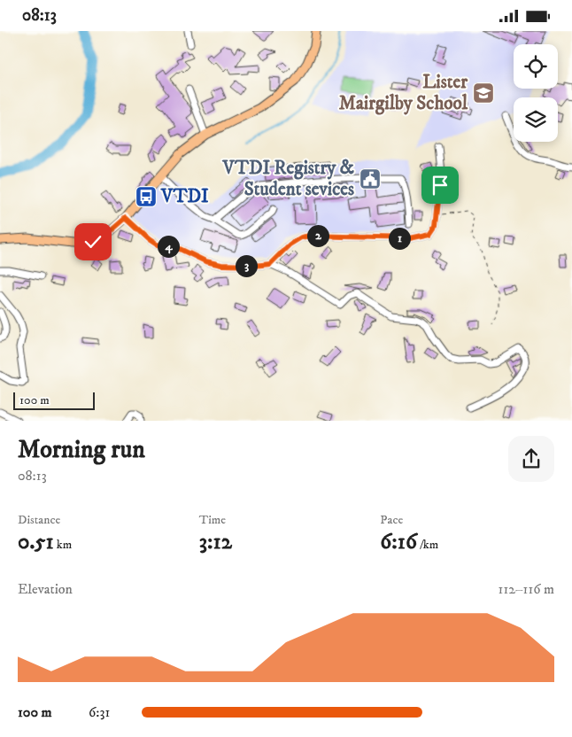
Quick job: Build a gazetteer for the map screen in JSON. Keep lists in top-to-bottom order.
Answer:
{
  "places": {
    "school or university": ["Lister Mairgilby School"],
    "public building": ["VTDI Registry & Student sevices"],
    "bus stop": ["VTDI"]
  },
  "scale_bar": "100 m",
  "page": {
    "status": "08:13",
    "pins": [
      "2",
      "1",
      "4",
      "3"
    ],
    "scale": "100 m",
    "heading": ["Morning run", "08:13"],
    "stats": [
      ["Distance", "0.51 km"],
      ["Time", "3:12"],
      ["Pace", "6:16 /km"]
    ],
    "chart": ["Elevation", "112–116 m"],
    "list": [
      {
        "name": "100 m",
        "note": "6:31"
      }
    ]
  }
}
